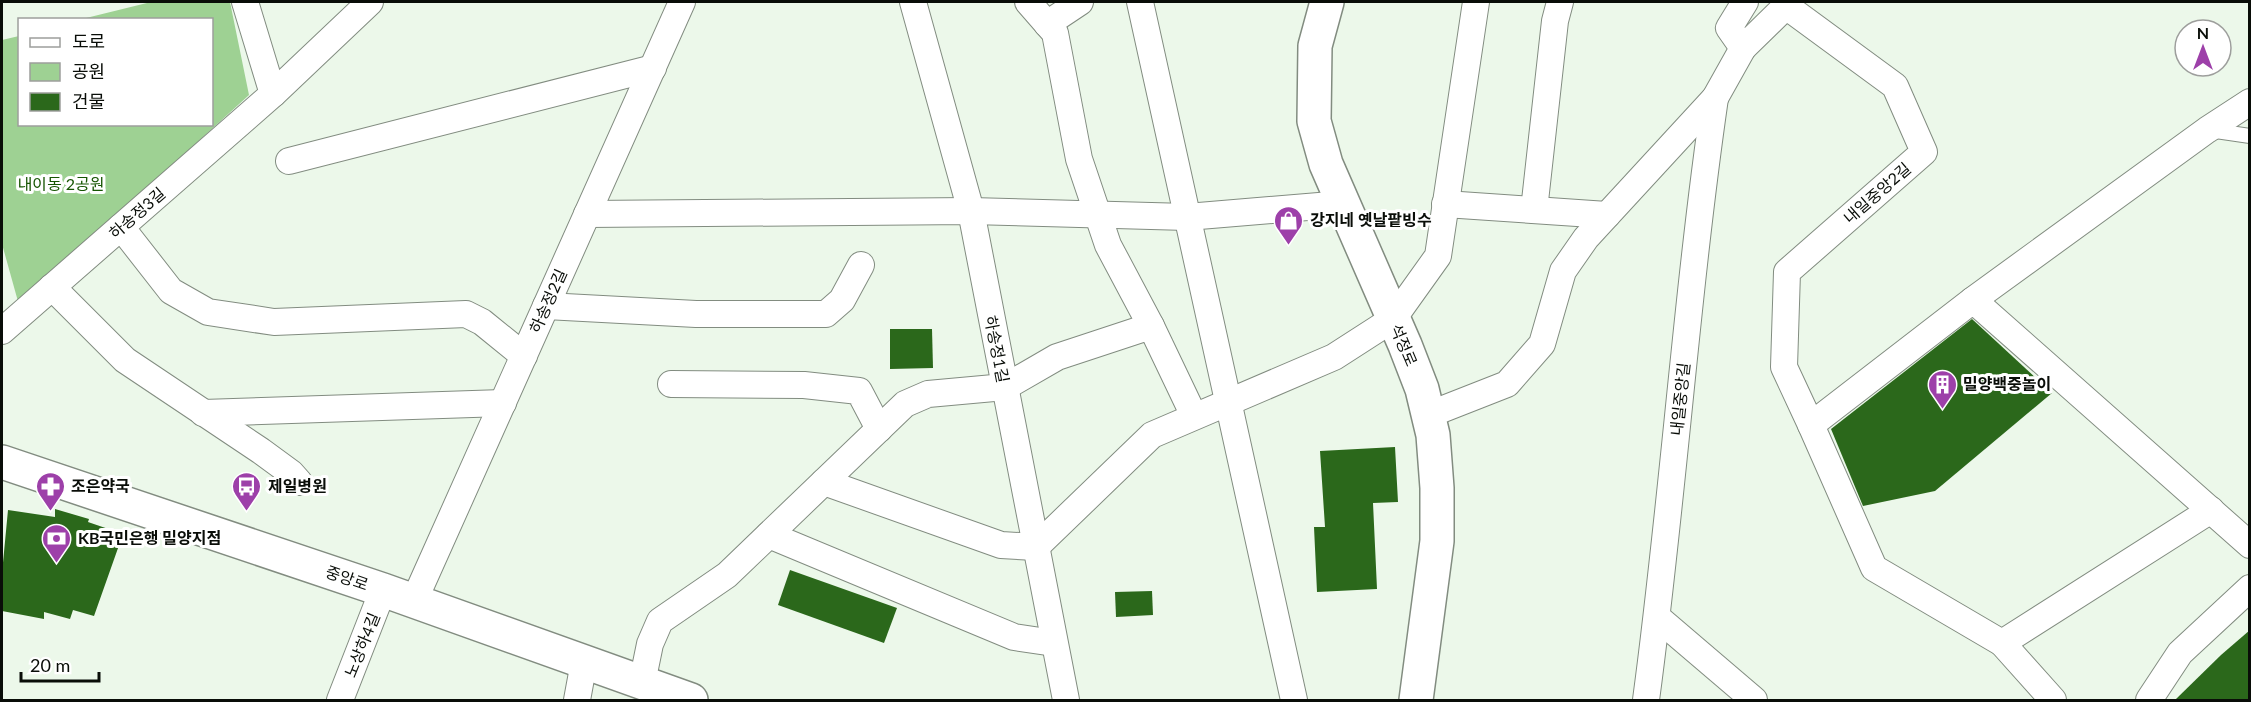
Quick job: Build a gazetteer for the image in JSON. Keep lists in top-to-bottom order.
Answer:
{
  "streets": {
    "street": [
      "내일중앙2길",
      "하송정3길",
      "하송정2길",
      "석정로",
      "하송정1길",
      "내일중앙길",
      "중앙로",
      "노상하4길"
    ]
  },
  "crossings": [
    ["내일중앙2길", "내일중앙길"],
    ["하송정2길", "중앙로"],
    ["중앙로", "노상하4길"]
  ],
  "parks": ["내이동 2공원"],
  "places": {
    "shop": ["강지네 옛날팥빙수"],
    "building": ["밀양백중놀이"],
    "pharmacy": ["조은약국"],
    "bus stop": ["제일병원"],
    "bank": ["KB국민은행 밀양지점"]
  },
  "legend": ["도로", "공원", "건물"],
  "scale_bar": "20 m",
  "north": "top"
}
